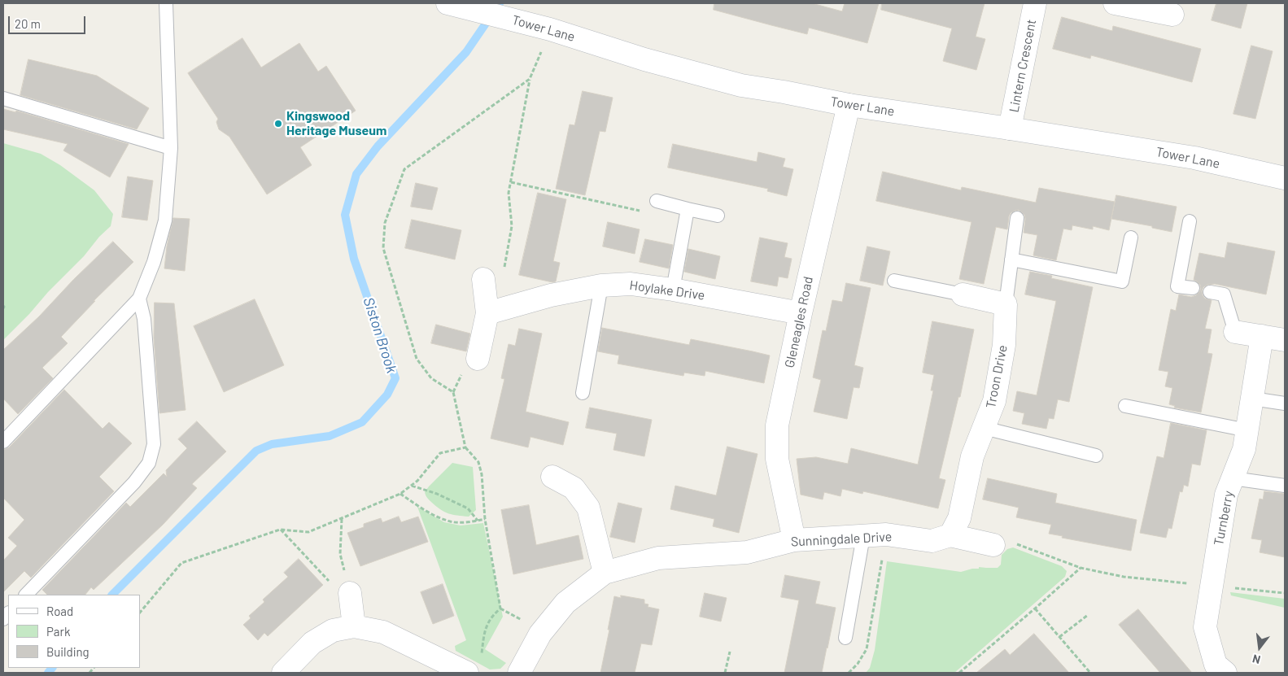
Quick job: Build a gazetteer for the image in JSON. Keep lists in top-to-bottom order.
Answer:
{
  "streets": {
    "street": [
      "Tower Lane",
      "Lintern Crescent",
      "Hoylake Drive",
      "Gleneagles Road",
      "Troon Drive",
      "Turnberry",
      "Sunningdale Drive"
    ]
  },
  "crossings": [
    ["Tower Lane", "Lintern Crescent"],
    ["Tower Lane", "Gleneagles Road"],
    ["Hoylake Drive", "Gleneagles Road"],
    ["Gleneagles Road", "Sunningdale Drive"],
    ["Troon Drive", "Sunningdale Drive"]
  ],
  "water": ["Siston Brook"],
  "places": ["Kingswood Heritage Museum"],
  "legend": ["Road", "Park", "Building"],
  "scale_bar": "20 m",
  "north": "bottom"
}
